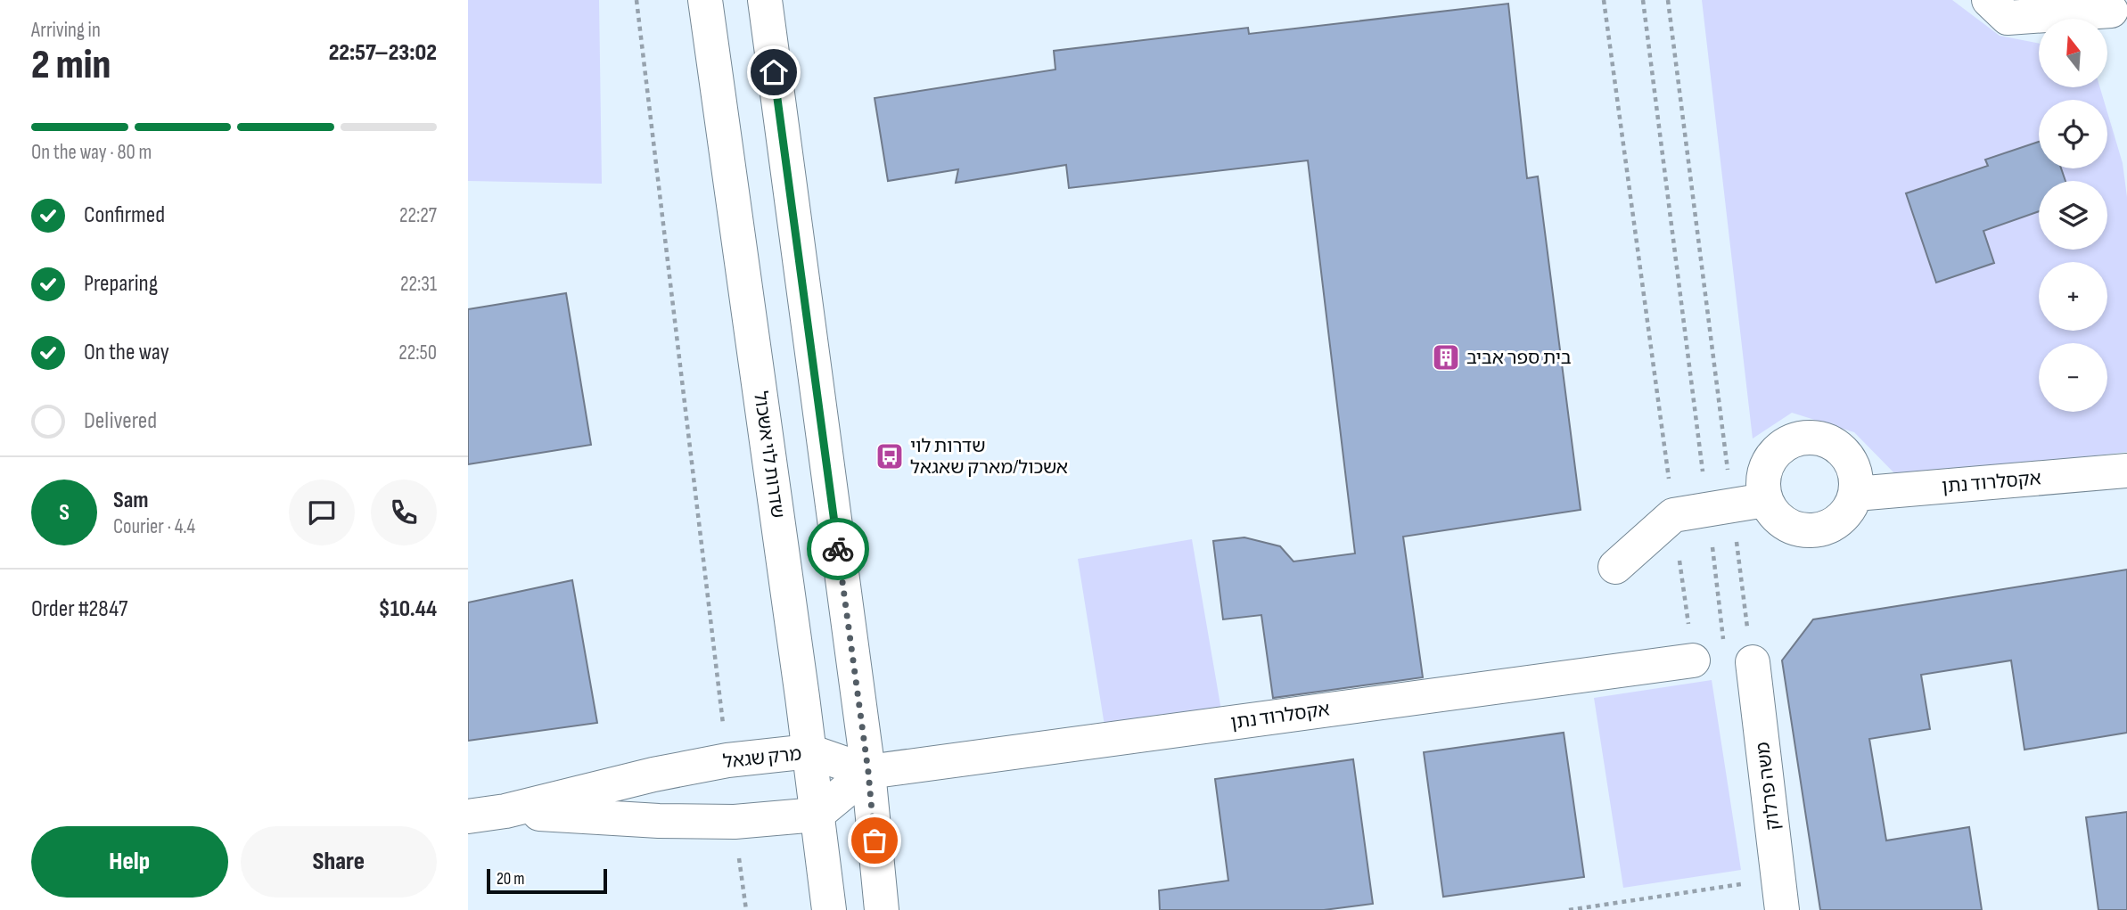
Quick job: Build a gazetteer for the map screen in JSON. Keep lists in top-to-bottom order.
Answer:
{
  "streets": {
    "street": [
      "שדרות לוי אשכול",
      "אקסלרוד נתן",
      "מרק שגאל",
      "משה פרלוק"
    ]
  },
  "crossings": [
    ["שדרות לוי אשכול", "מרק שגאל"],
    ["אקסלרוד נתן", "מרק שגאל"]
  ],
  "places": {
    "building": ["בית ספר אביב"],
    "bus stop": ["שדרות לוי אשכול/מארק שאגאל"]
  },
  "scale_bar": "20 m",
  "north": "top",
  "page": {
    "heading": ["2 min", "Arriving in", "22:57–23:02"],
    "panel": [
      "Sam",
      "Courier · 4.4",
      "Order #2847",
      "$10.44"
    ],
    "map_buttons": ["+", "−"],
    "bar": "On the way · 80 m",
    "list": [
      ["Confirmed", "22:27"],
      ["Preparing", "22:31"],
      ["On the way", "22:50"],
      "Delivered"
    ],
    "round": "S",
    "buttons": ["Help", "Share"],
    "scale": "20 m"
  }
}
